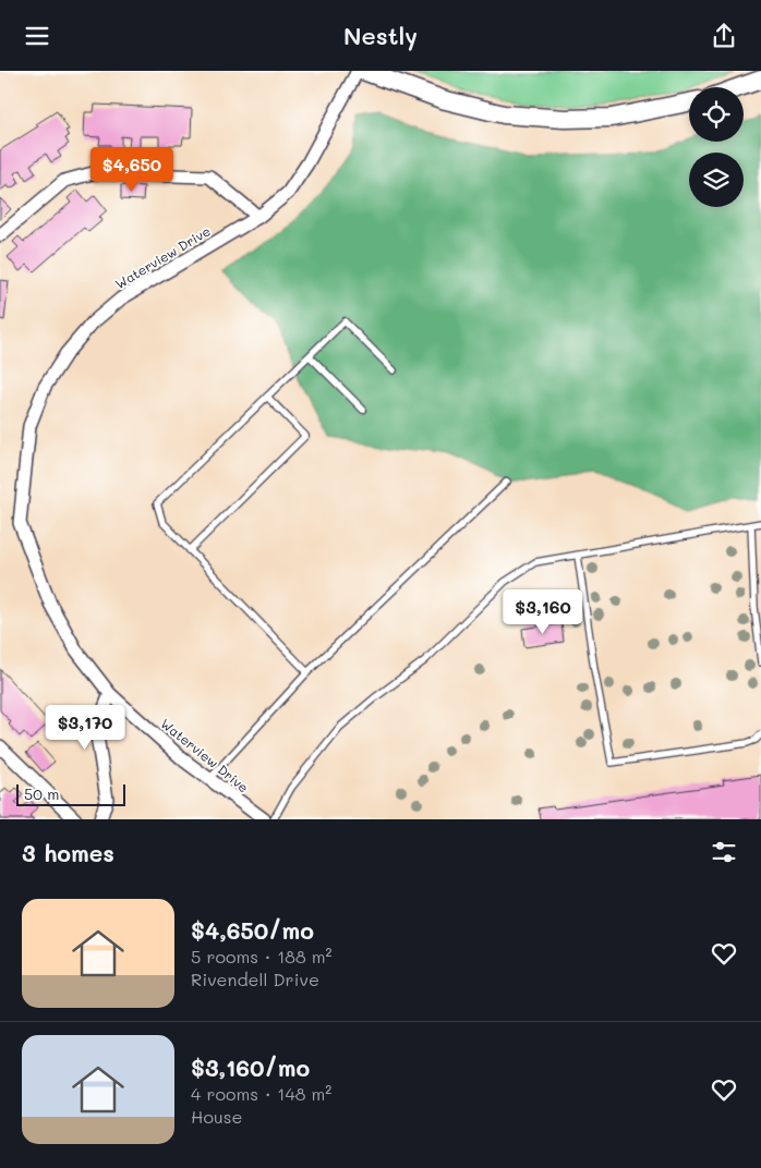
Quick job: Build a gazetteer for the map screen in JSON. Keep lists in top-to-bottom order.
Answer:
{
  "streets": {
    "street": ["Waterview Drive"]
  },
  "scale_bar": "50 m",
  "page": {
    "header": "Nestly",
    "price": ["$4,650", "$3,160", "$3,170"],
    "scale": "50 m",
    "heading": "3 homes",
    "list": [
      {
        "name": "$4,650/mo",
        "note": "5 rooms · 188 m² · Rivendell Drive"
      },
      {
        "name": "$3,160/mo",
        "note": "4 rooms · 148 m² · House"
      }
    ]
  }
}
